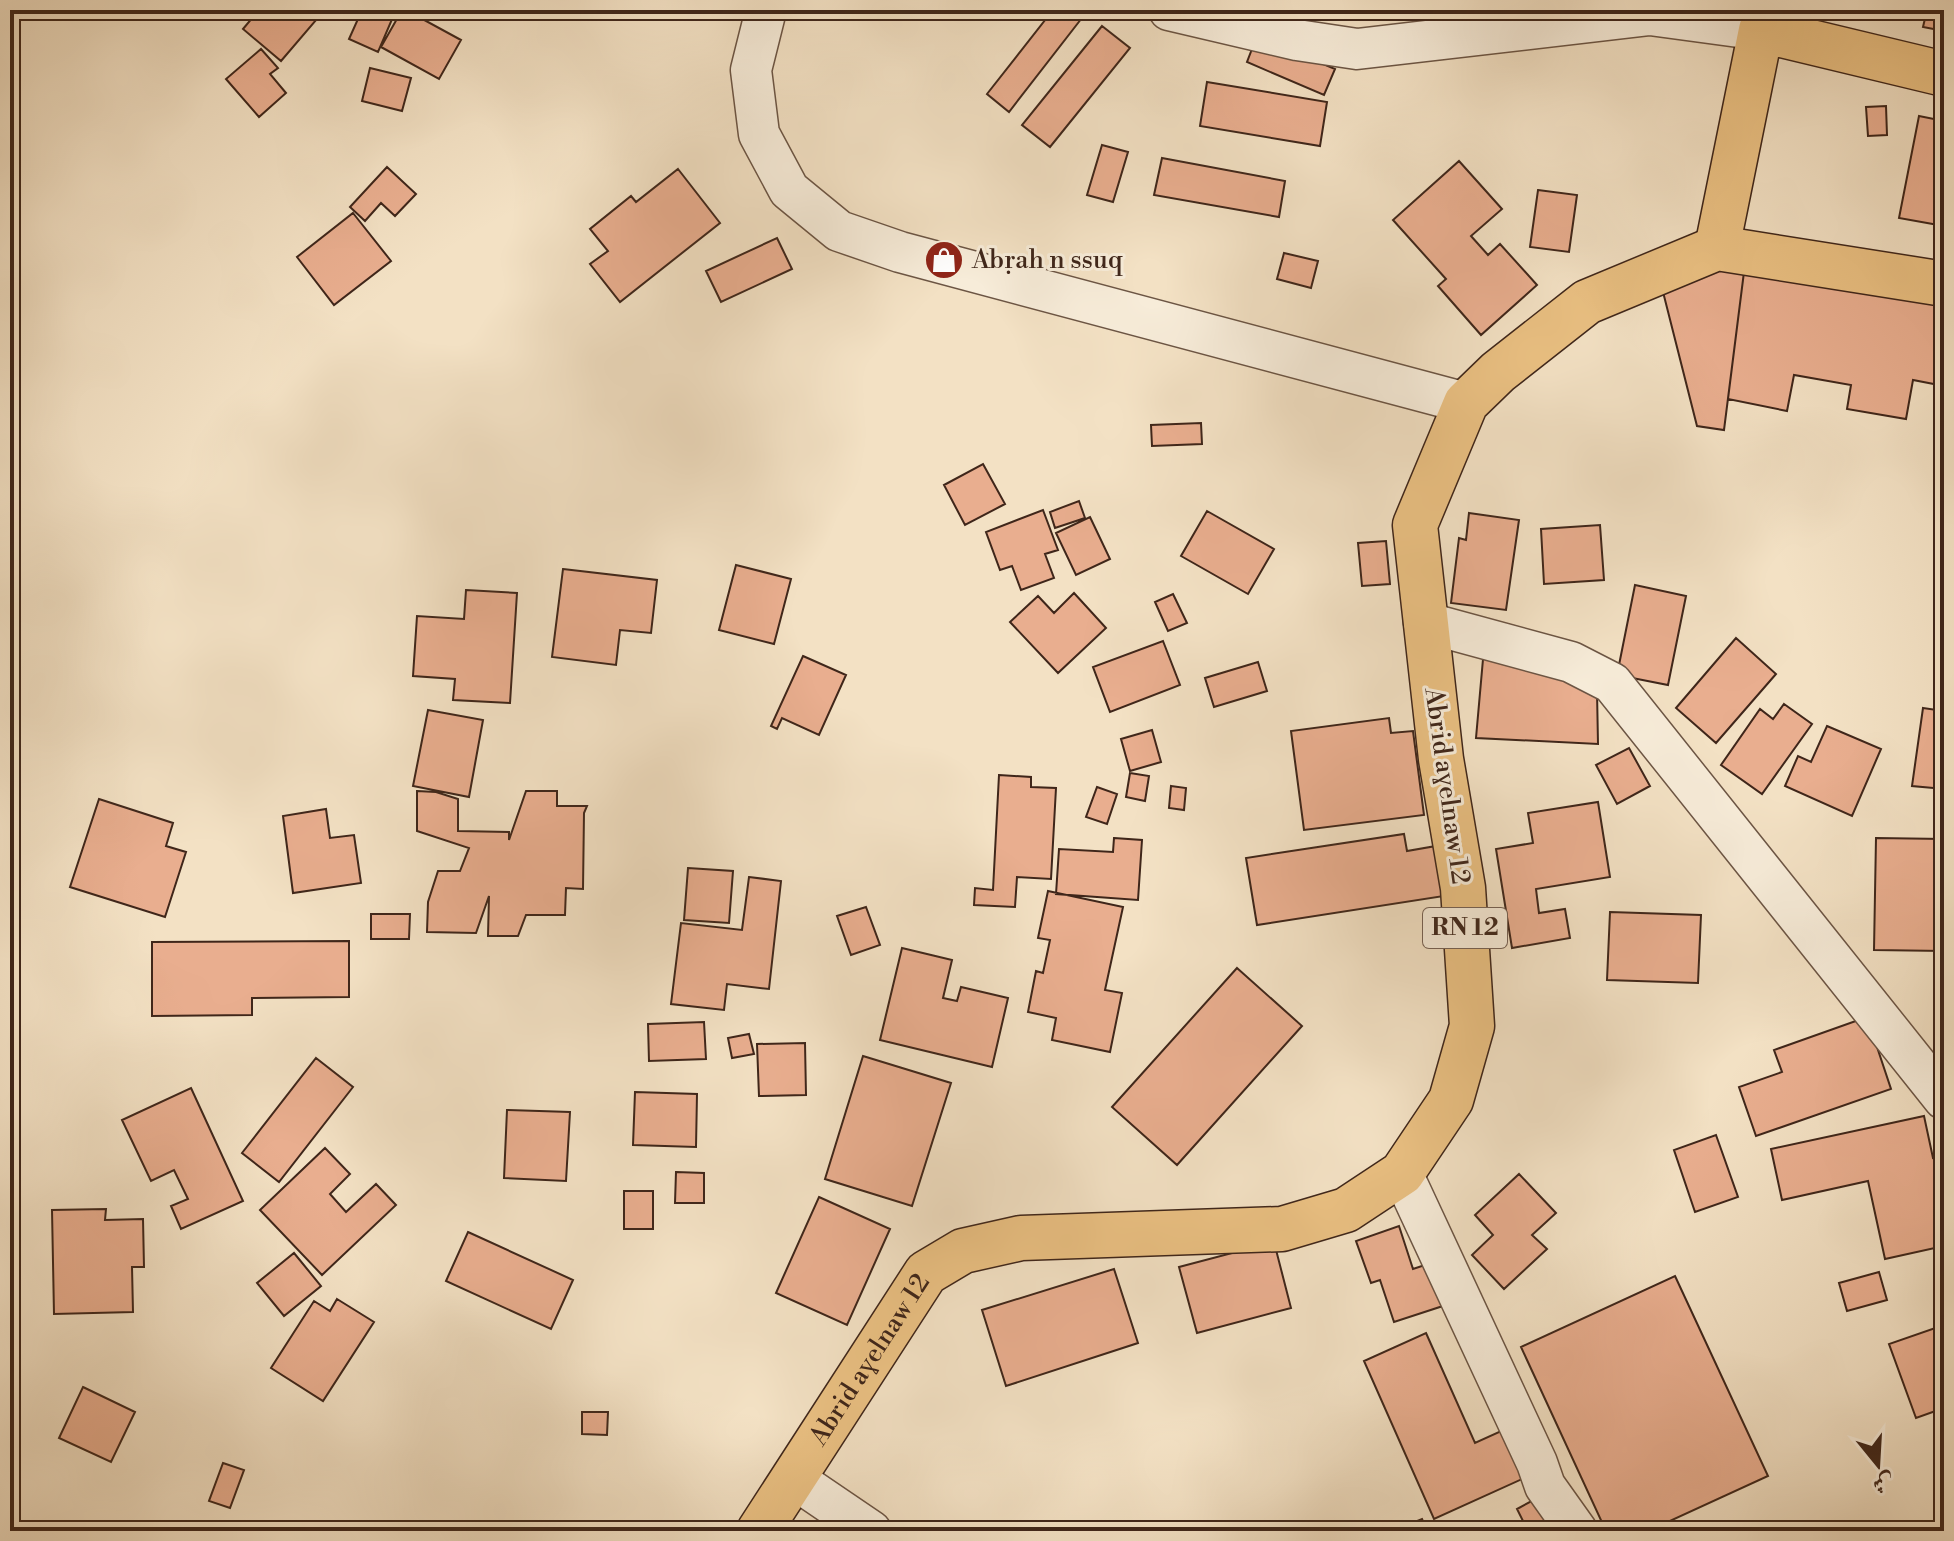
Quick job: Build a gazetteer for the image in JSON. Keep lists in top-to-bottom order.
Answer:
{
  "streets": {
    "main road": ["Abrid aɣelnaw 12", "RN 12"]
  },
  "places": {
    "shop": ["Abṛah n ssuq"]
  },
  "north": "bottom"
}
